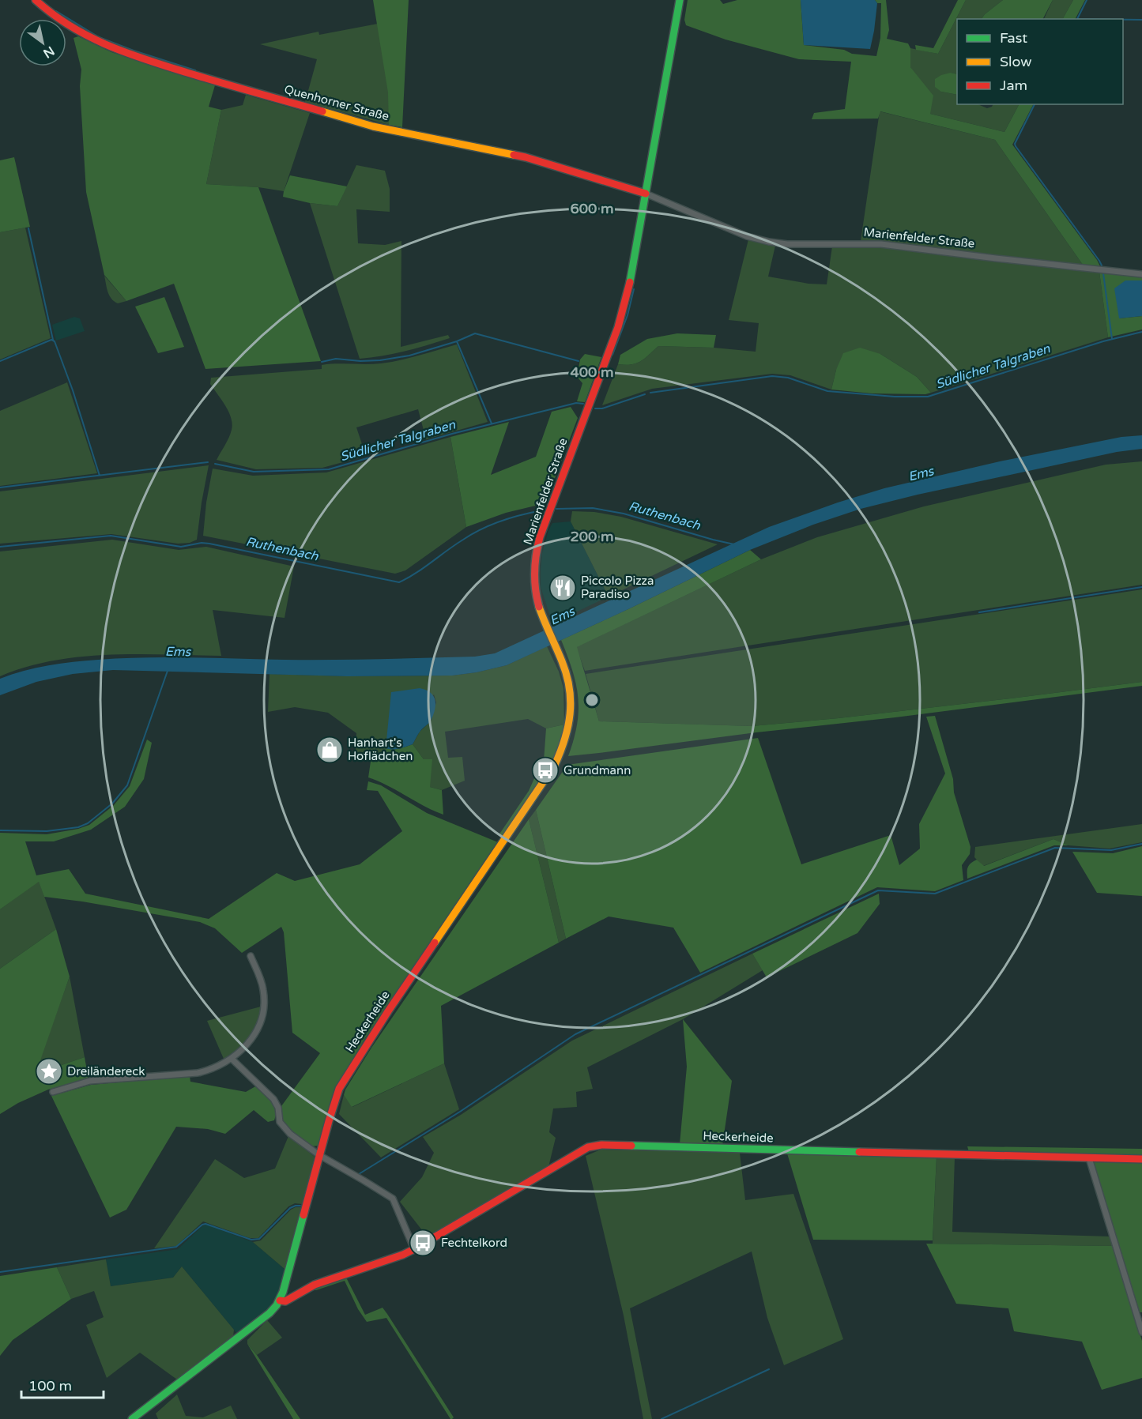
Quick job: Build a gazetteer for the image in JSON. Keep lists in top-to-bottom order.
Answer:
{
  "streets": {
    "main road": ["Quenhorner Straße", "Marienfelder Straße", "Heckerheide"]
  },
  "crossings": [
    ["Quenhorner Straße", "Marienfelder Straße"],
    ["Marienfelder Straße", "Heckerheide"]
  ],
  "water": ["Südlicher Talgraben", "Ems", "Ruthenbach"],
  "places": {
    "restaurant": ["Piccolo Pizza Paradiso"],
    "shop": ["Hanhart's Hoflädchen"],
    "bus stop": ["Grundmann", "Fechtelkord"],
    "place": ["Dreiländereck"]
  },
  "legend": ["Fast", "Slow", "Jam"],
  "scale_bar": "100 m",
  "north": "bottom right",
  "rings": ["600 m", "400 m", "200 m"]
}
